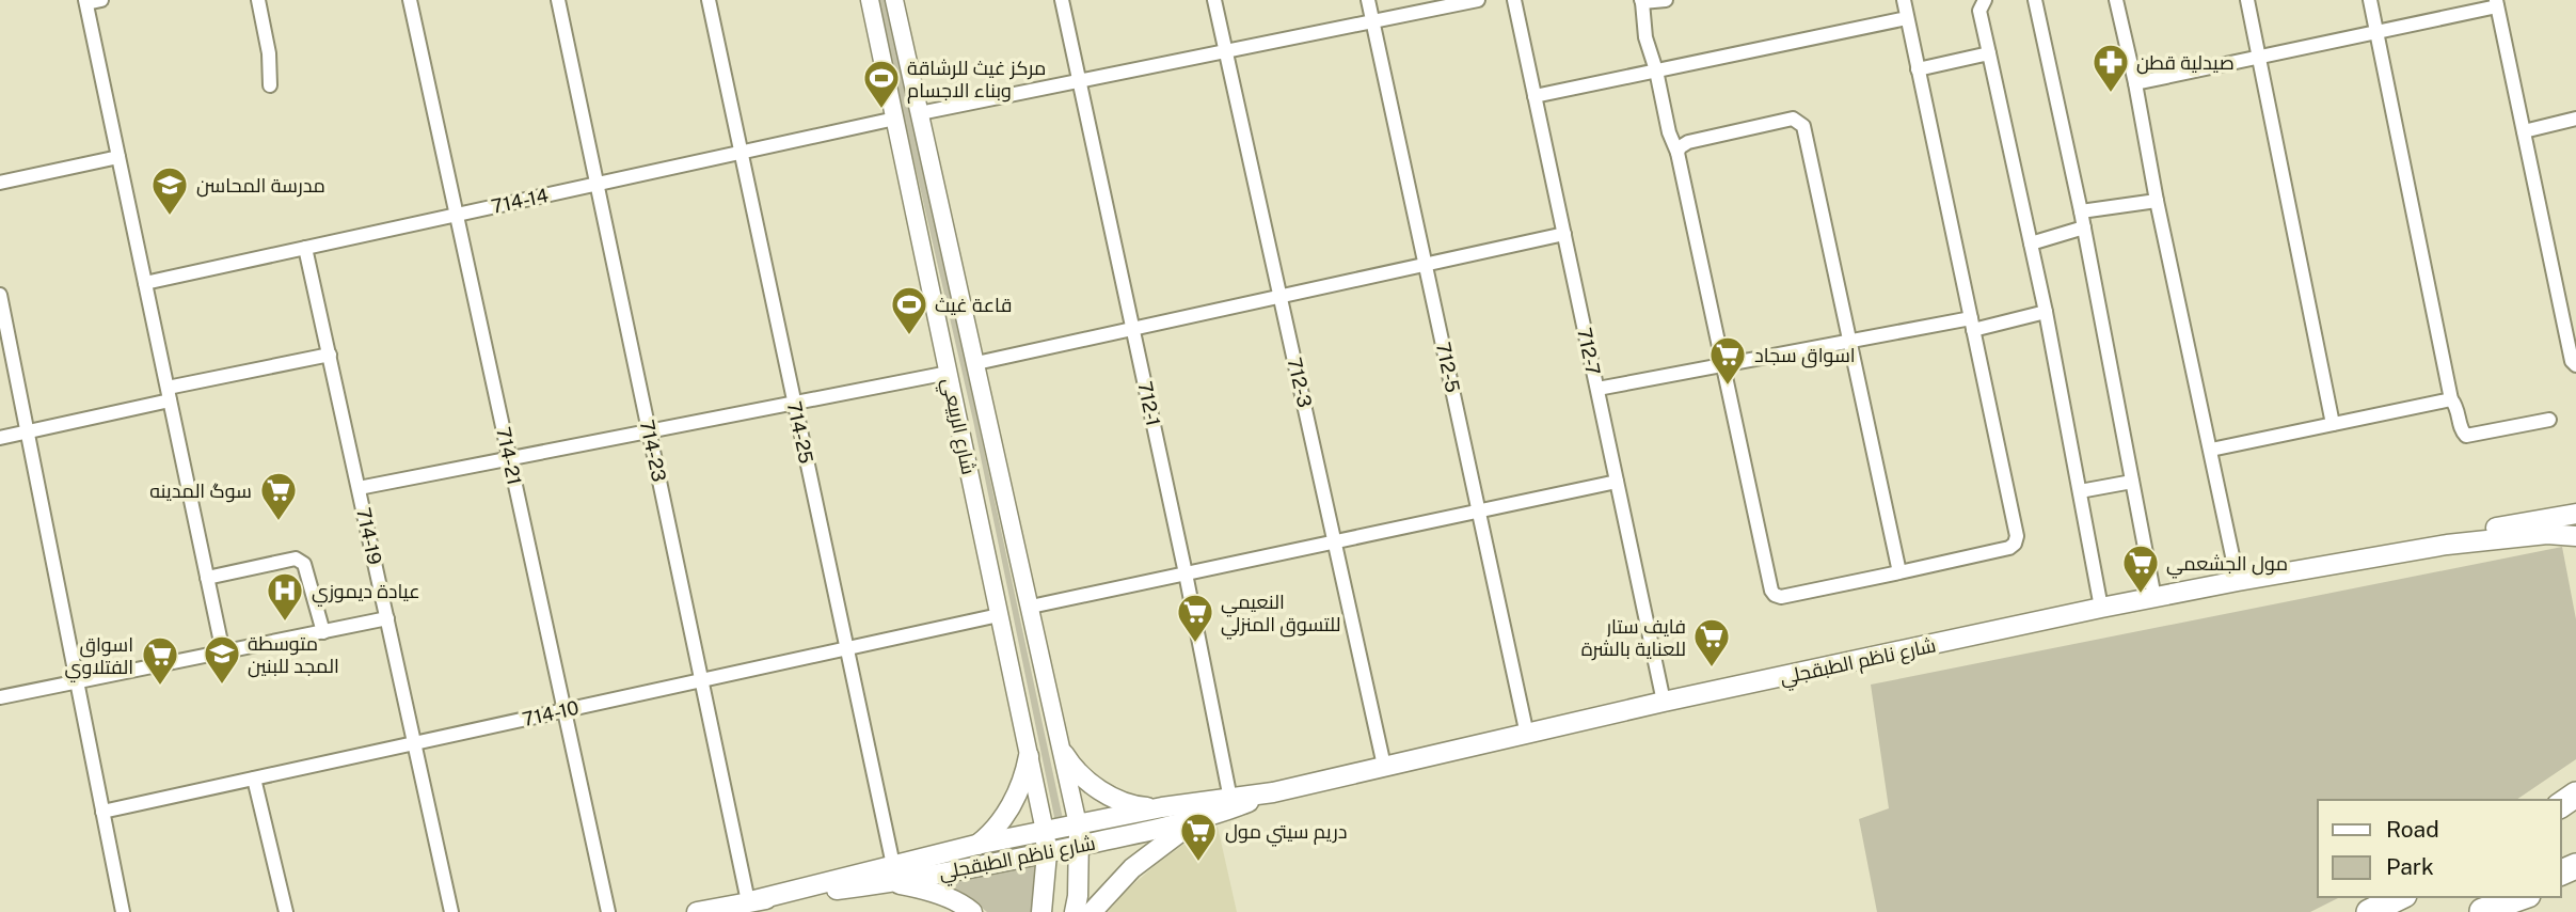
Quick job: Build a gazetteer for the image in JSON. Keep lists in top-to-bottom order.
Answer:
{
  "streets": {
    "main road": ["شارع الربيعي", "شارع ناظم الطبقجلي"],
    "street": [
      "714-14",
      "712-7",
      "712-5",
      "712-3",
      "712-1",
      "714-25",
      "714-23",
      "714-21",
      "714-19",
      "714-10"
    ]
  },
  "crossings": [
    ["714-14", "شارع الربيعي"],
    ["714-14", "714-25"],
    ["714-14", "714-23"],
    ["714-14", "714-21"],
    ["714-14", "714-19"],
    ["712-7", "شارع ناظم الطبقجلي"],
    ["712-5", "شارع ناظم الطبقجلي"],
    ["712-3", "شارع ناظم الطبقجلي"],
    ["712-1", "شارع ناظم الطبقجلي"],
    ["شارع الربيعي", "شارع ناظم الطبقجلي"],
    ["شارع الربيعي", "714-10"],
    ["714-25", "شارع ناظم الطبقجلي"],
    ["714-25", "714-10"],
    ["714-23", "شارع ناظم الطبقجلي"],
    ["714-23", "714-10"],
    ["714-21", "714-10"],
    ["714-19", "714-10"]
  ],
  "places": {
    "pharmacy": ["صيدلية قطن"],
    "sports": ["مركز غيث للرشاقة وبناء الاجسام", "قاعة غيث"],
    "school or university": ["مدرسة المحاسن", "متوسطة المجد للبنين"],
    "supermarket": [
      "اسواق سجاد",
      "سوگ المدينه",
      "مول الجشعمي",
      "النعيمي للتسوق المنزلي",
      "فايف ستار للعناية بالشرة",
      "اسواق الفتلاوي",
      "دريم سيتي مول"
    ],
    "hospital": ["عيادة ديموزي"]
  },
  "legend": ["Road", "Park"]
}
